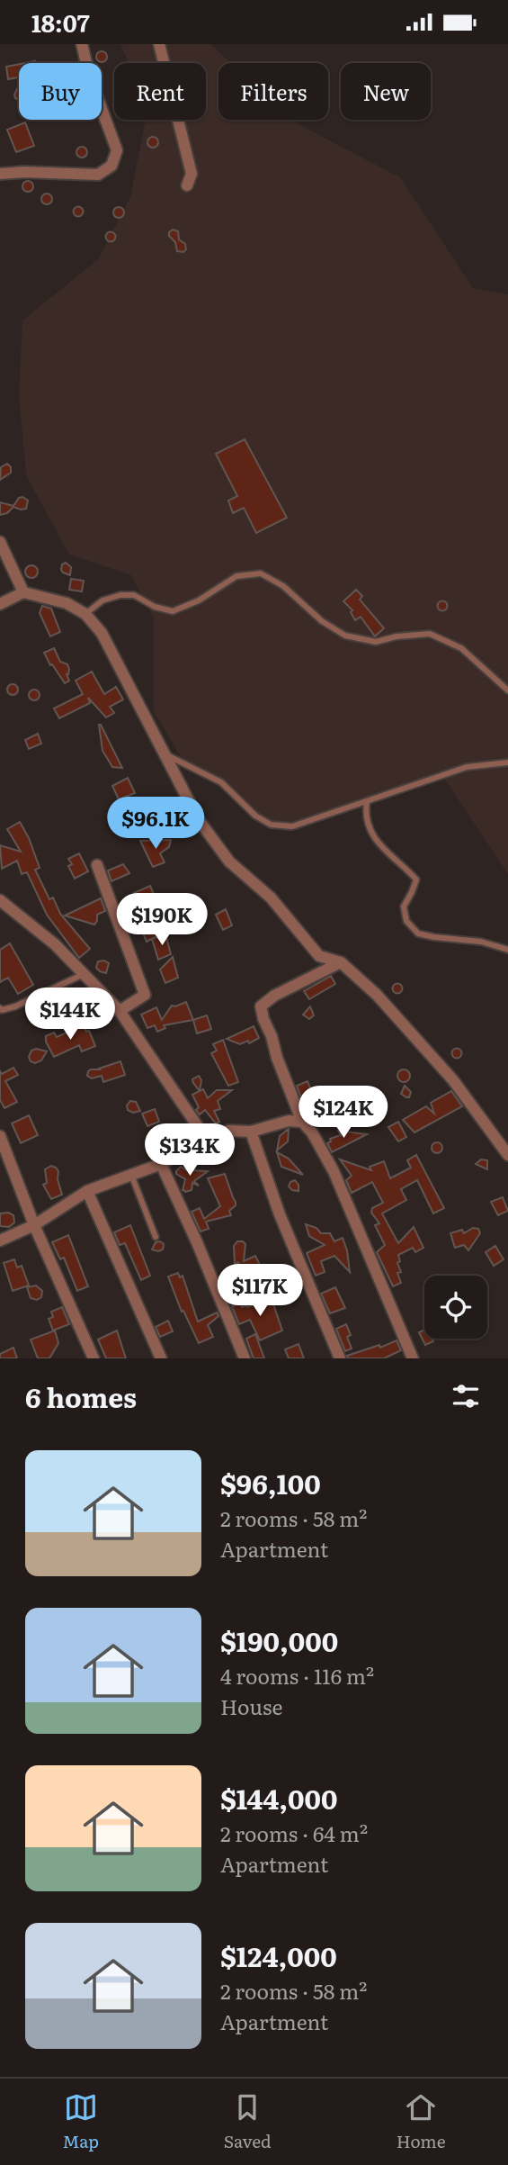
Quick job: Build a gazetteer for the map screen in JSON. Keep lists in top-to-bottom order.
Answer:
{
  "page": {
    "status": "18:07",
    "chip": [
      "Buy",
      "Rent",
      "Filters",
      "New"
    ],
    "price": [
      "$96.1K",
      "$190K",
      "$144K",
      "$124K",
      "$134K",
      "$117K"
    ],
    "heading": "6 homes",
    "list": [
      {
        "name": "$96,100",
        "note": "2 rooms · 58 m² · Apartment"
      },
      {
        "name": "$190,000",
        "note": "4 rooms · 116 m² · House"
      },
      {
        "name": "$144,000",
        "note": "2 rooms · 64 m² · Apartment"
      },
      {
        "name": "$124,000",
        "note": "2 rooms · 58 m² · Apartment"
      }
    ],
    "tabs": ["Map", "Saved", "Home"]
  }
}
